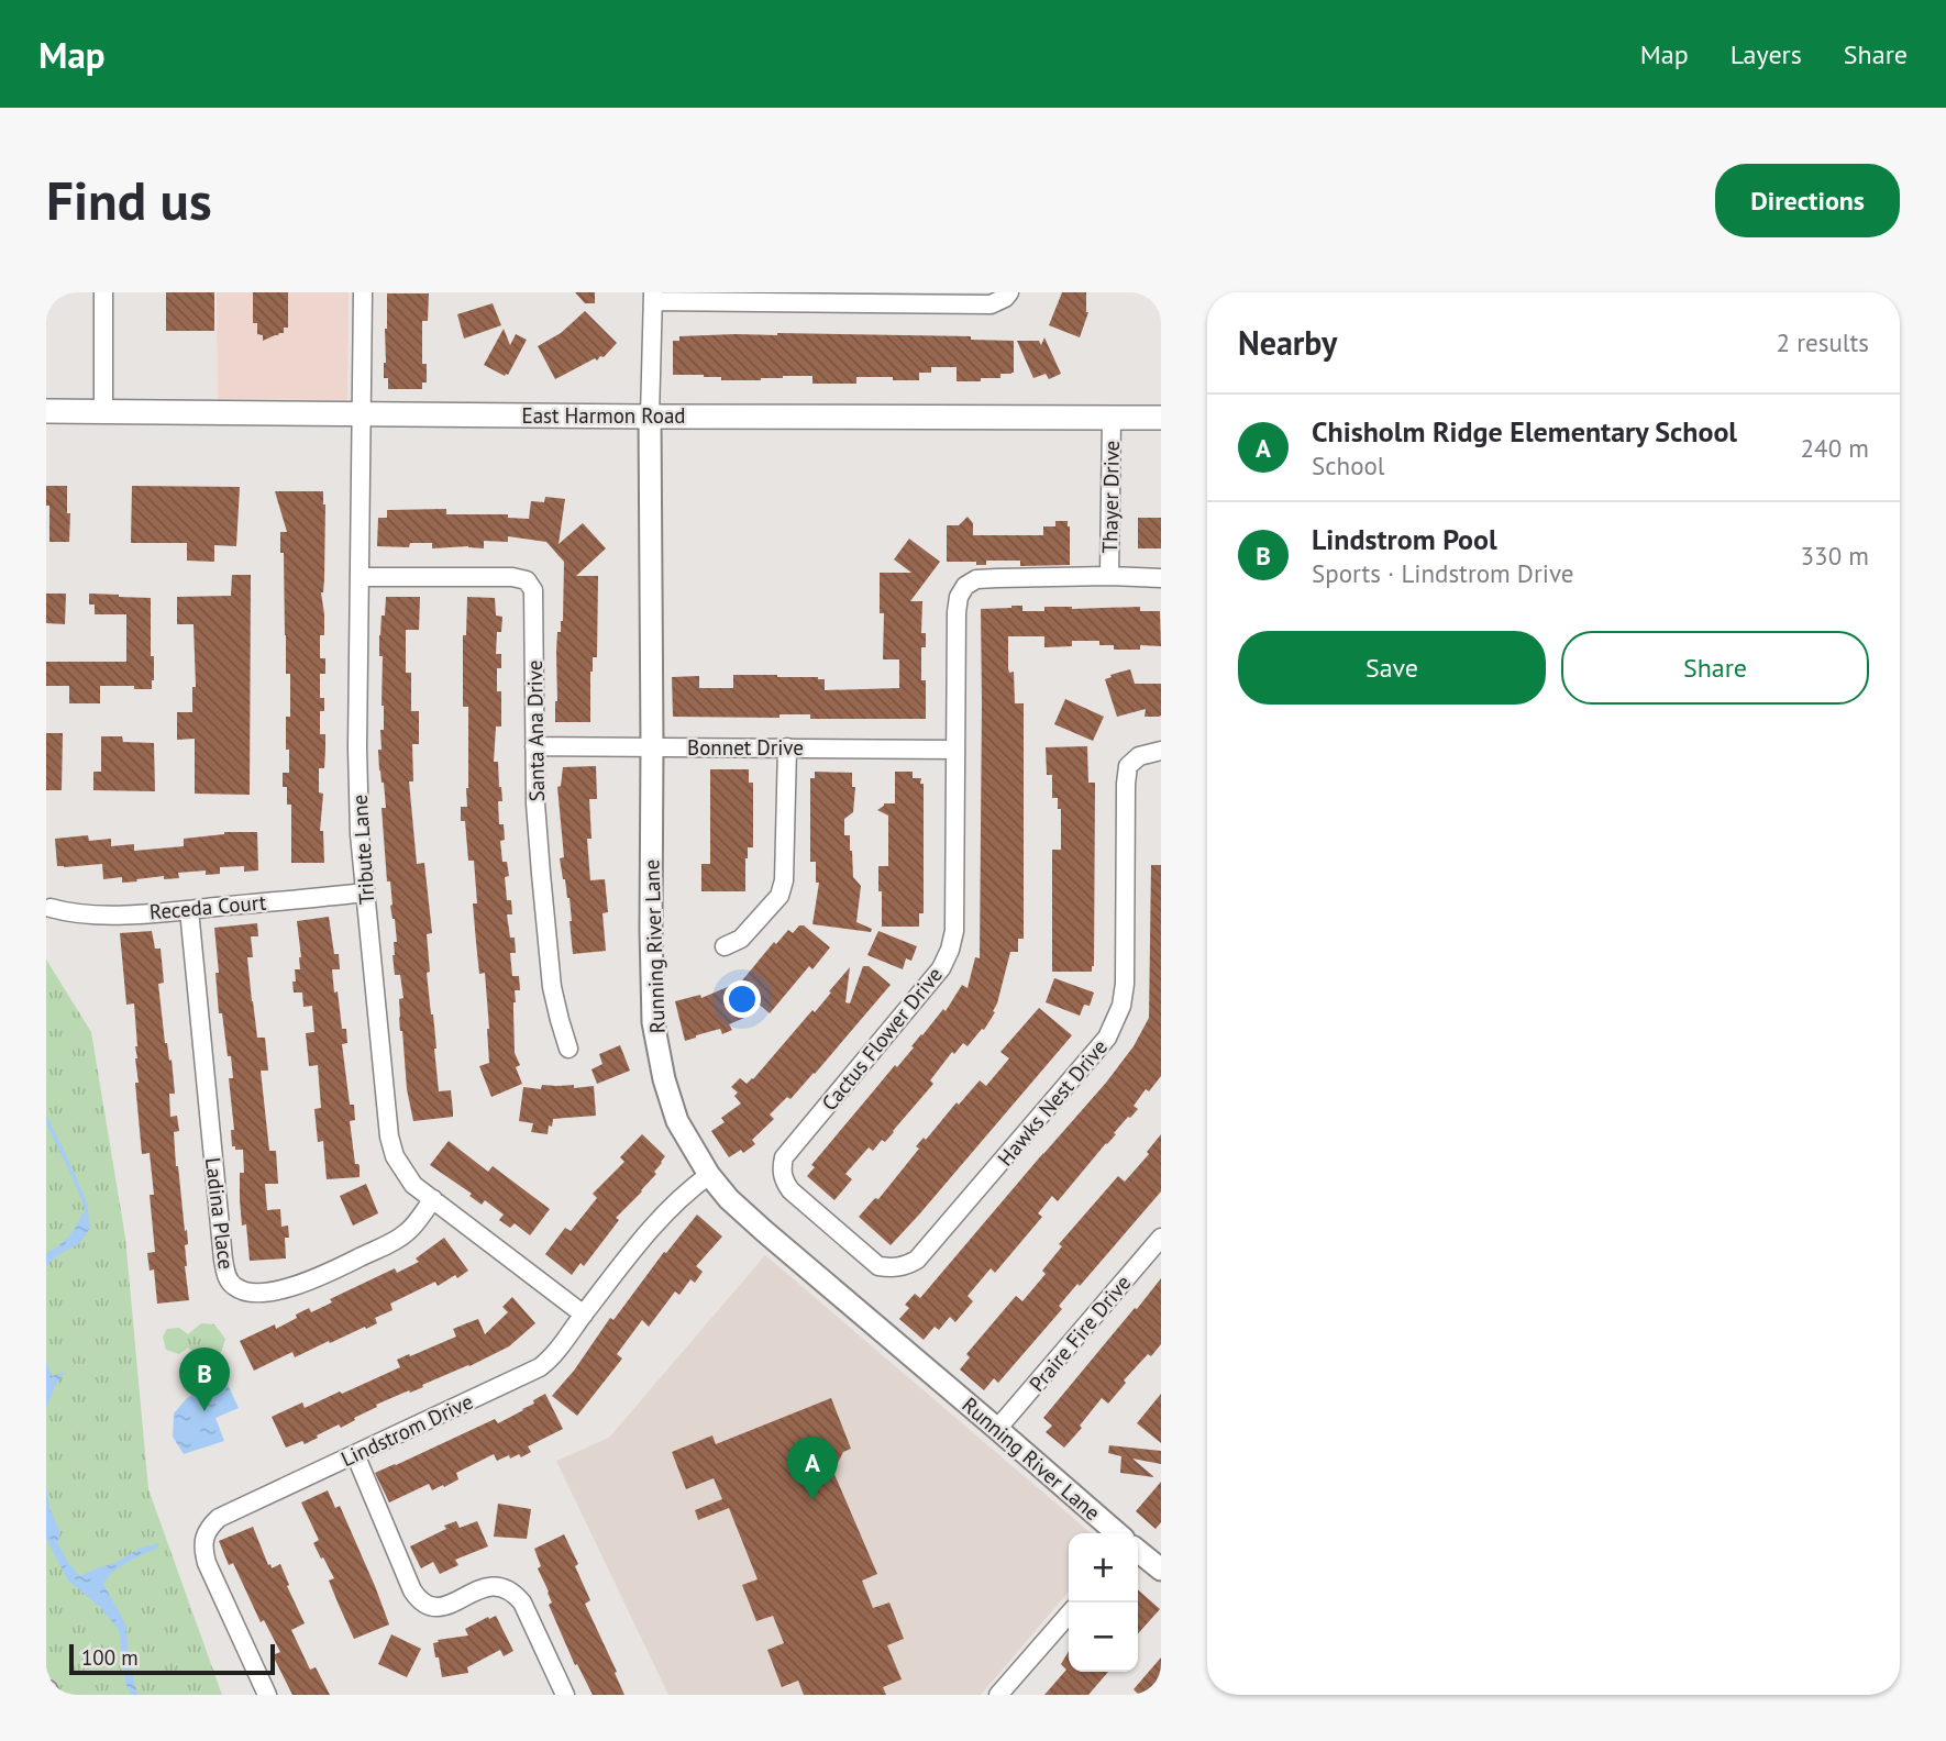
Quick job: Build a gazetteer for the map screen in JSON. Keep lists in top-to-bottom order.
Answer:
{
  "streets": {
    "main road": ["East Harmon Road"],
    "street": [
      "Thayer Drive",
      "Santa Ana Drive",
      "Bonnet Drive",
      "Tribute Lane",
      "Receda Court",
      "Running River Lane",
      "Cactus Flower Drive",
      "Hawks Nest Drive",
      "Ladina Place",
      "Praire Fire Drive",
      "Lindstrom Drive"
    ]
  },
  "crossings": [
    ["East Harmon Road", "Thayer Drive"],
    ["East Harmon Road", "Tribute Lane"],
    ["East Harmon Road", "Running River Lane"],
    ["Thayer Drive", "Cactus Flower Drive"],
    ["Santa Ana Drive", "Bonnet Drive"],
    ["Santa Ana Drive", "Tribute Lane"],
    ["Bonnet Drive", "Running River Lane"],
    ["Bonnet Drive", "Cactus Flower Drive"],
    ["Tribute Lane", "Receda Court"],
    ["Tribute Lane", "Ladina Place"],
    ["Tribute Lane", "Lindstrom Drive"],
    ["Receda Court", "Ladina Place"],
    ["Running River Lane", "Praire Fire Drive"],
    ["Running River Lane", "Lindstrom Drive"],
    ["Cactus Flower Drive", "Hawks Nest Drive"]
  ],
  "scale_bar": "100 m",
  "page": {
    "header": "Map",
    "nav": ["Map", "Layers", "Share"],
    "buttons": [
      "Directions",
      ["Save", "Share"]
    ],
    "title": "Find us",
    "heading": ["Nearby", "2 results"],
    "list": [
      {
        "mark": "A",
        "name": "Chisholm Ridge Elementary School",
        "note": "School",
        "value": "240 m"
      },
      {
        "mark": "B",
        "name": "Lindstrom Pool",
        "note": "Sports · Lindstrom Drive",
        "value": "330 m"
      }
    ],
    "pins": ["B", "A"],
    "map_buttons": ["+", "−"],
    "scale": "100 m"
  }
}
